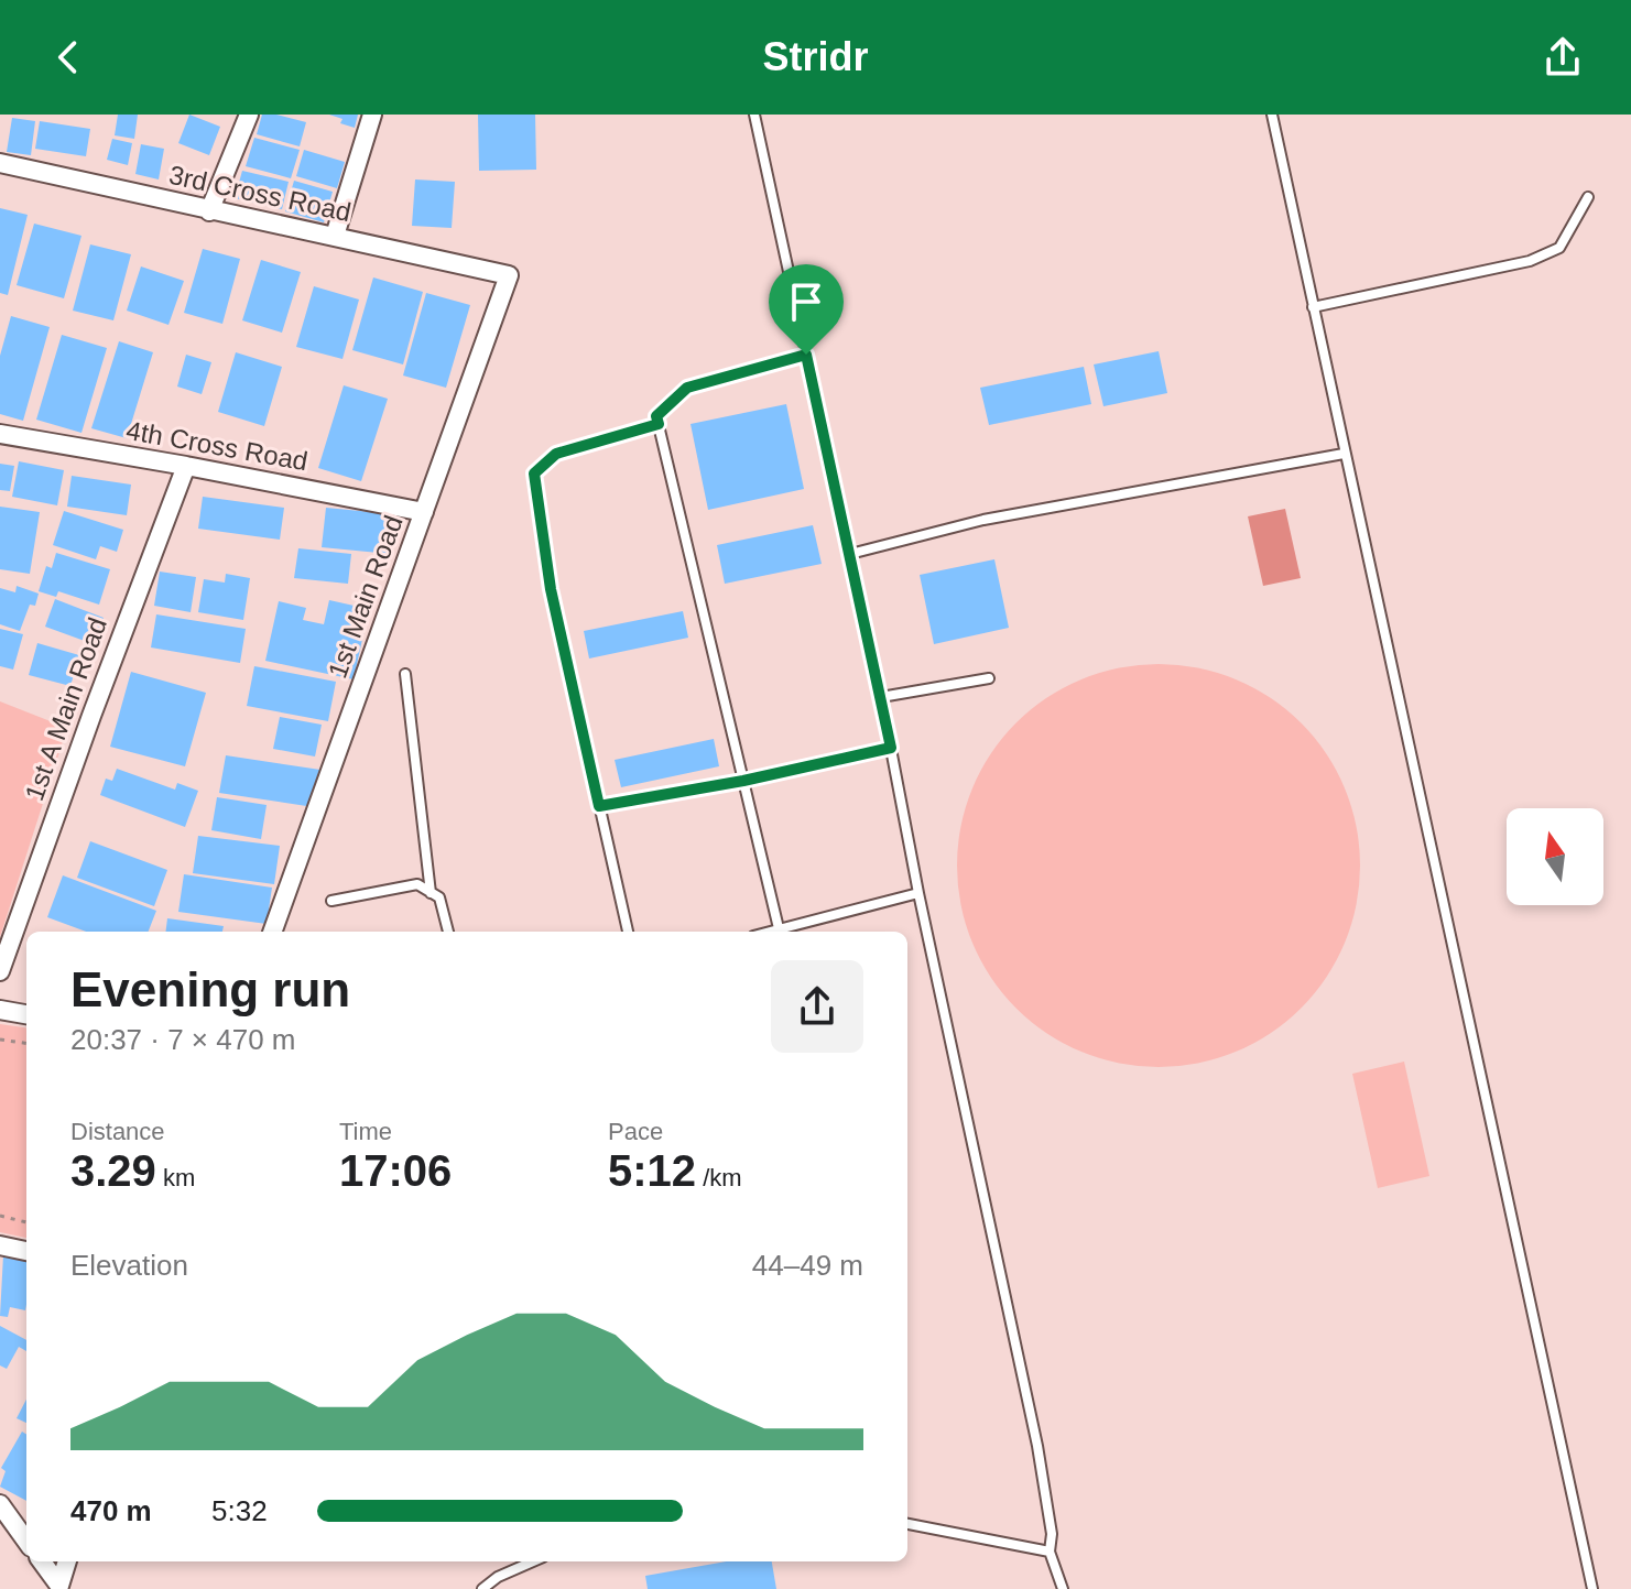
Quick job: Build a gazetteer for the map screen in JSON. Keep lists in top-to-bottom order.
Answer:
{
  "streets": {
    "street": [
      "3rd Cross Road",
      "4th Cross Road",
      "1st Main Road",
      "1st A Main Road"
    ]
  },
  "crossings": [
    ["3rd Cross Road", "1st Main Road"],
    ["4th Cross Road", "1st Main Road"],
    ["4th Cross Road", "1st A Main Road"]
  ],
  "north": "top",
  "page": {
    "header": "Stridr",
    "heading": ["Evening run", "20:37 · 7 × 470 m"],
    "stats": [
      ["Distance", "3.29 km"],
      ["Time", "17:06"],
      ["Pace", "5:12 /km"]
    ],
    "chart": ["Elevation", "44–49 m"],
    "list": [
      {
        "name": "470 m",
        "note": "5:32"
      }
    ]
  }
}
